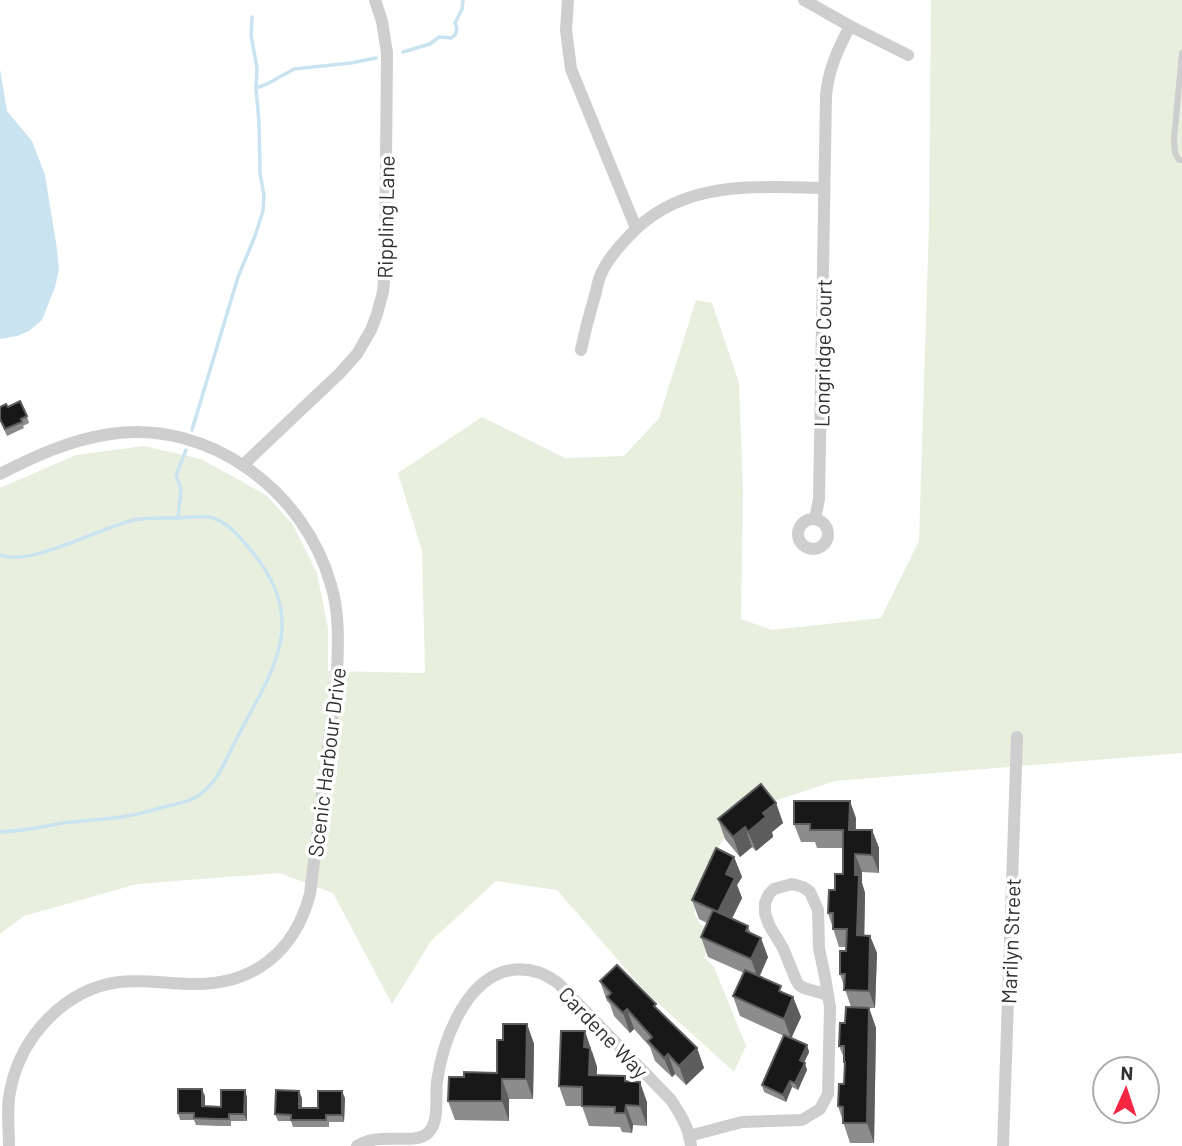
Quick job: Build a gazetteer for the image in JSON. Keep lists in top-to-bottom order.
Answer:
{
  "streets": {
    "street": [
      "Rippling Lane",
      "Longridge Court",
      "Scenic Harbour Drive",
      "Marilyn Street",
      "Cardene Way"
    ]
  },
  "crossings": [
    ["Rippling Lane", "Scenic Harbour Drive"]
  ],
  "north": "top"
}
